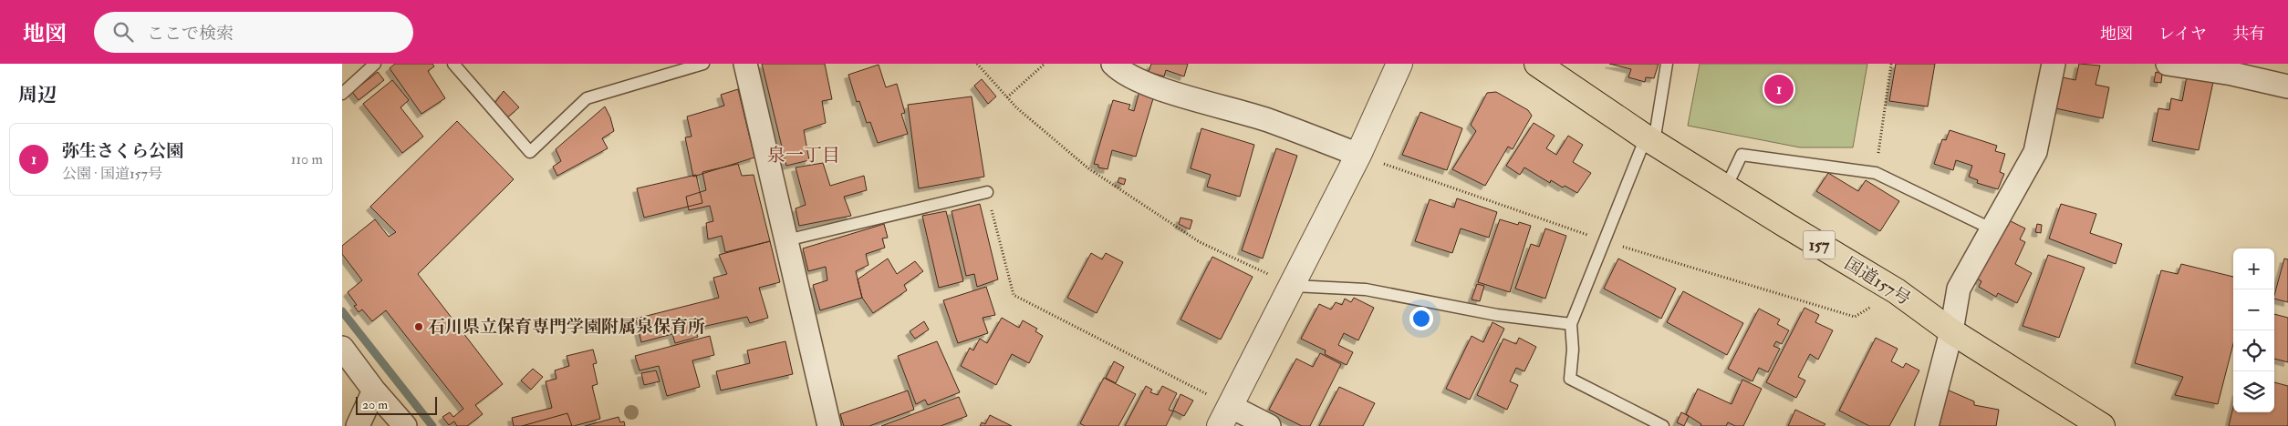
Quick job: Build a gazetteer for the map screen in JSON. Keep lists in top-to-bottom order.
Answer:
{
  "streets": {
    "highway": ["157", "国道157号"]
  },
  "districts": ["泉一丁目"],
  "places": ["石川県立保育専門学園附属泉保育所"],
  "scale_bar": "20 m",
  "page": {
    "header": "地図",
    "search": "ここで検索",
    "nav": ["地図", "レイヤ", "共有"],
    "heading": "周辺",
    "pins": "1",
    "list": [
      {
        "mark": "1",
        "name": "弥生さくら公園",
        "note": "公園 · 国道157号",
        "value": "110 m"
      }
    ],
    "map_buttons": ["+", "−"],
    "scale": "20 m"
  }
}
